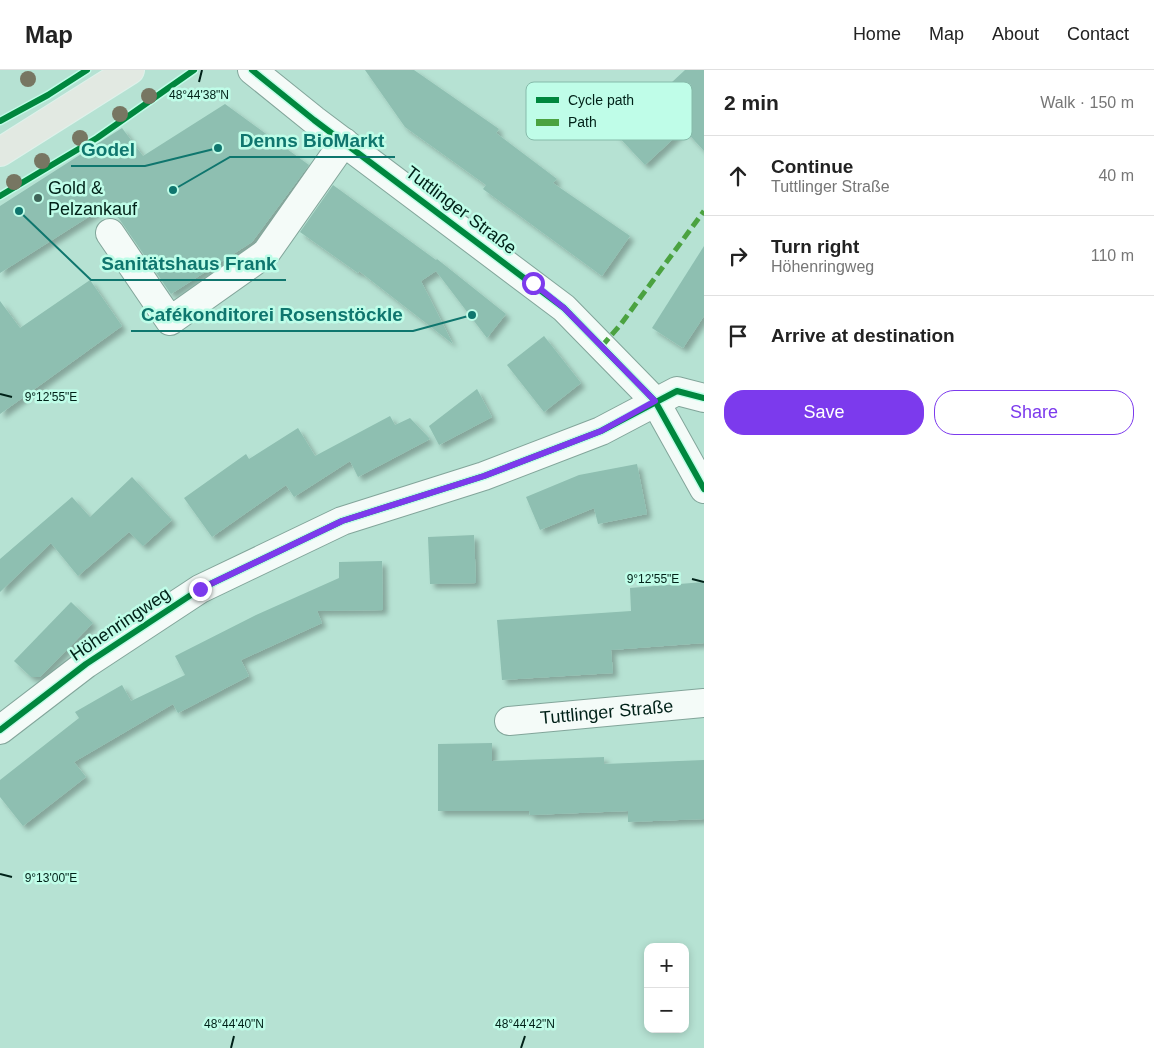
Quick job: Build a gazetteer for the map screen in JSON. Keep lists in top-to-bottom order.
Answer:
{
  "streets": {
    "street": ["Tuttlinger Straße", "Höhenringweg"]
  },
  "crossings": [
    ["Tuttlinger Straße", "Höhenringweg"]
  ],
  "places": [
    "Godel",
    "Denns BioMarkt",
    "Gold & Pelzankauf",
    "Sanitätshaus Frank",
    "Cafékonditorei Rosenstöckle"
  ],
  "legend": ["Cycle path", "Path"],
  "page": {
    "header": "Map",
    "nav": [
      "Home",
      "Map",
      "About",
      "Contact"
    ],
    "heading": ["2 min", "Walk · 150 m"],
    "list": [
      ["Continue", "Tuttlinger Straße", "40 m"],
      ["Turn right", "Höhenringweg", "110 m"],
      "Arrive at destination"
    ],
    "buttons": ["Save", "Share"],
    "map_buttons": ["+", "−"]
  },
  "coordinates": [
    "48°44'38\"N",
    "9°12'55\"E",
    "9°13'00\"E",
    "48°44'40\"N",
    "48°44'42\"N"
  ]
}
